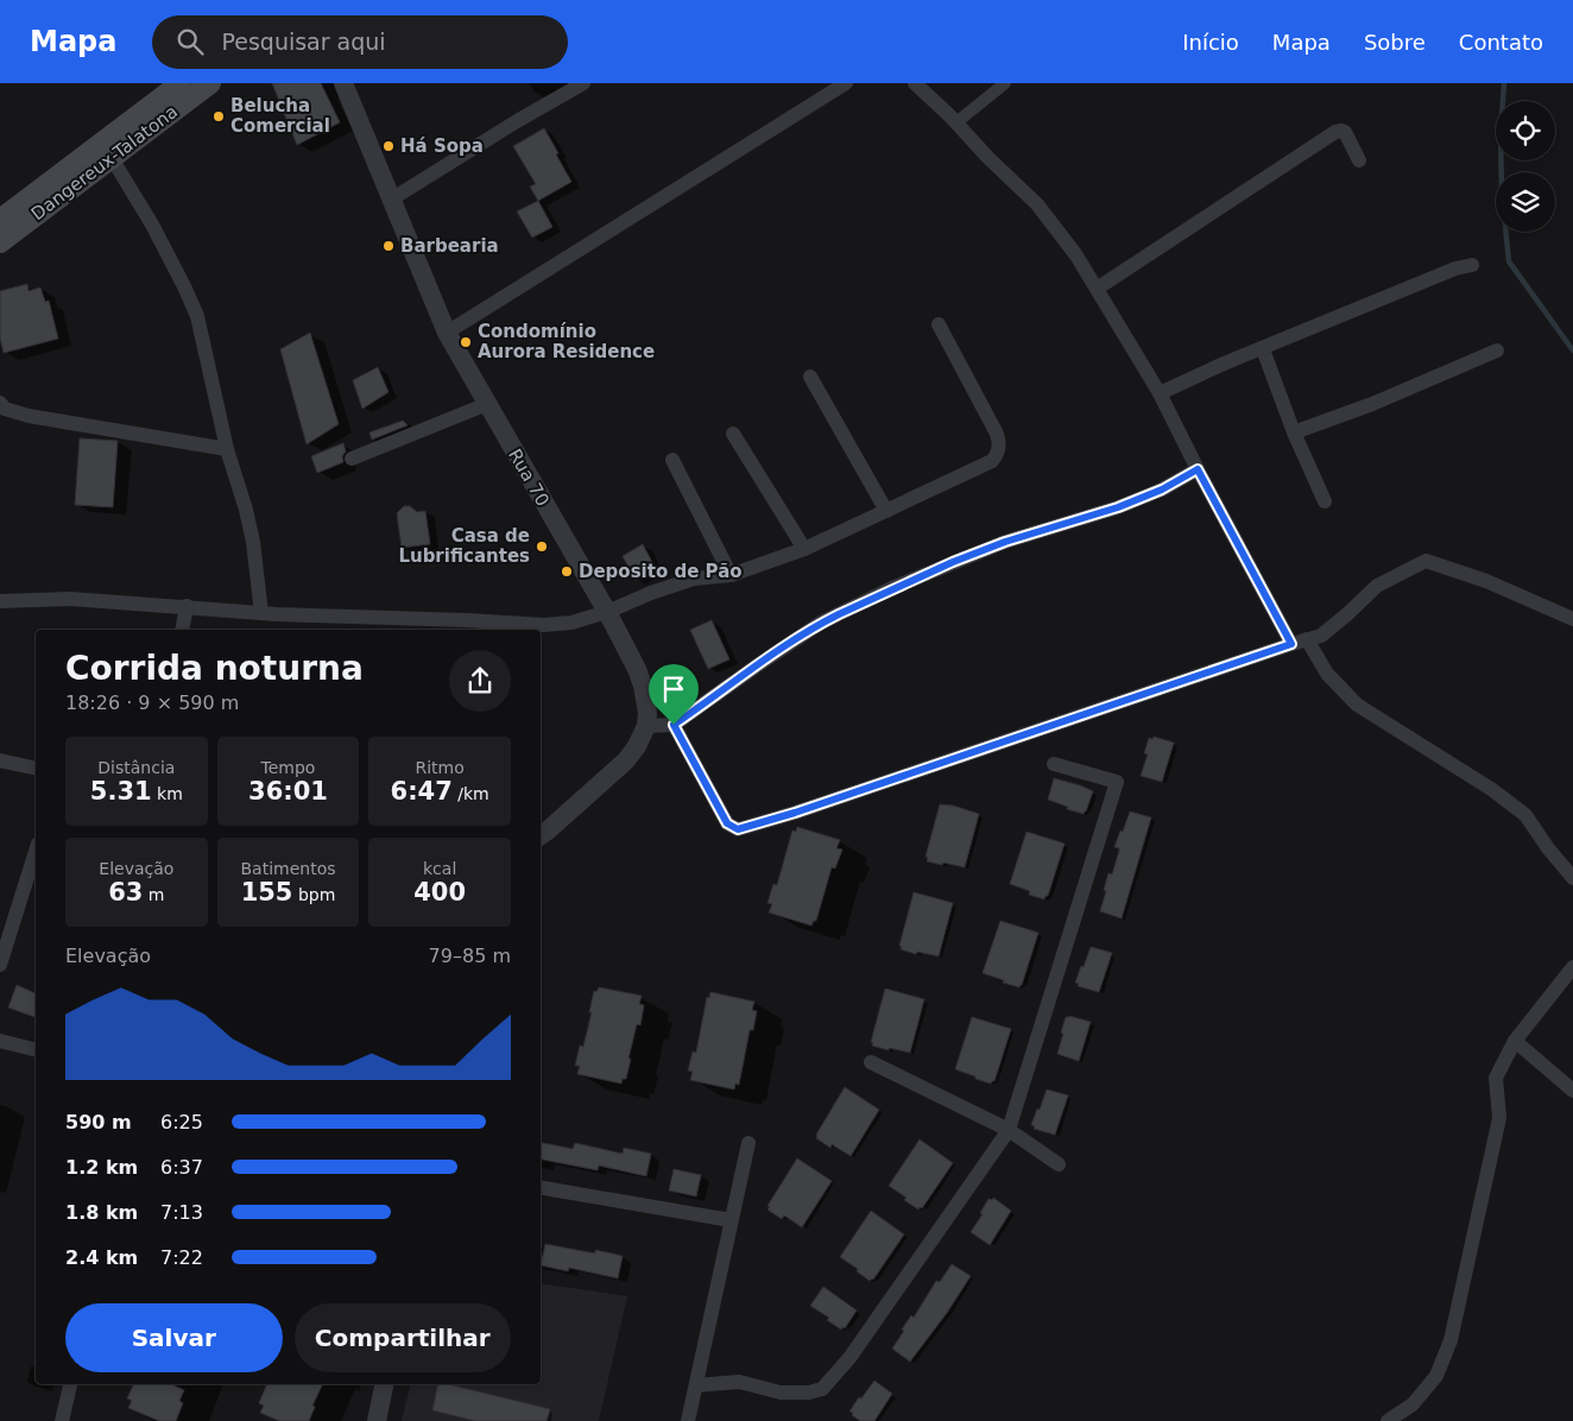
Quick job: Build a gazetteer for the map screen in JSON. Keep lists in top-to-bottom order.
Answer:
{
  "streets": {
    "main road": ["Dangereux-Talatona"],
    "street": ["Rua 70"]
  },
  "places": [
    "Belucha Comercial",
    "Há Sopa",
    "Barbearia",
    "Condomínio Aurora Residence",
    "Casa de Lubrificantes",
    "Deposito de Pão"
  ],
  "page": {
    "header": "Mapa",
    "search": "Pesquisar aqui",
    "nav": [
      "Início",
      "Mapa",
      "Sobre",
      "Contato"
    ],
    "heading": ["Corrida noturna", "18:26 · 9 × 590 m"],
    "stats": [
      ["Distância", "5.31 km"],
      ["Tempo", "36:01"],
      ["Ritmo", "6:47 /km"],
      ["Elevação", "63 m"],
      ["Batimentos", "155 bpm"],
      ["kcal", "400"]
    ],
    "chart": ["Elevação", "79–85 m"],
    "list": [
      {
        "name": "590 m",
        "note": "6:25"
      },
      {
        "name": "1.2 km",
        "note": "6:37"
      },
      {
        "name": "1.8 km",
        "note": "7:13"
      },
      {
        "name": "2.4 km",
        "note": "7:22"
      }
    ],
    "buttons": ["Salvar", "Compartilhar"]
  }
}
